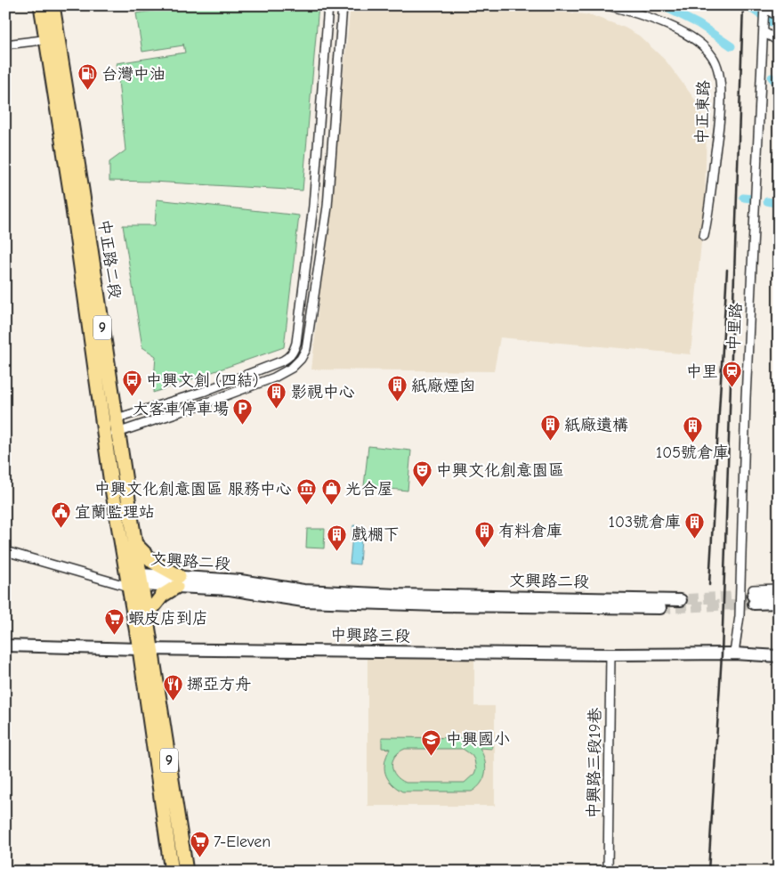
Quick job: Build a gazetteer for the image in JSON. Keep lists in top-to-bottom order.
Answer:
{
  "streets": {
    "main road": ["中正路二段", "9"],
    "street": [
      "中正東路",
      "中里路",
      "文興路二段",
      "中興路三段",
      "中興路三段19巷"
    ]
  },
  "crossings": [
    ["中正路二段", "9"],
    ["中正路二段", "文興路二段"],
    ["中正路二段", "中興路三段"],
    ["中里路", "中興路三段"],
    ["9", "中興路三段"],
    ["中興路三段", "中興路三段19巷"]
  ],
  "places": {
    "fuel station": ["台灣中油"],
    "station": ["中里"],
    "bus stop": ["中興文創 (四結)"],
    "building": [
      "紙廠煙囪",
      "影視中心",
      "紙廠遺構",
      "105號倉庫",
      "103號倉庫",
      "有料倉庫",
      "戲棚下"
    ],
    "parking": ["大客車停車場"],
    "theatre": ["中興文化創意園區"],
    "museum": ["中興文化創意園區 服務中心"],
    "shop": ["光合屋"],
    "public building": ["宜蘭監理站"],
    "supermarket": ["蝦皮店到店", "7-Eleven"],
    "restaurant": ["挪亞方舟"],
    "school or university": ["中興國小"]
  }
}
